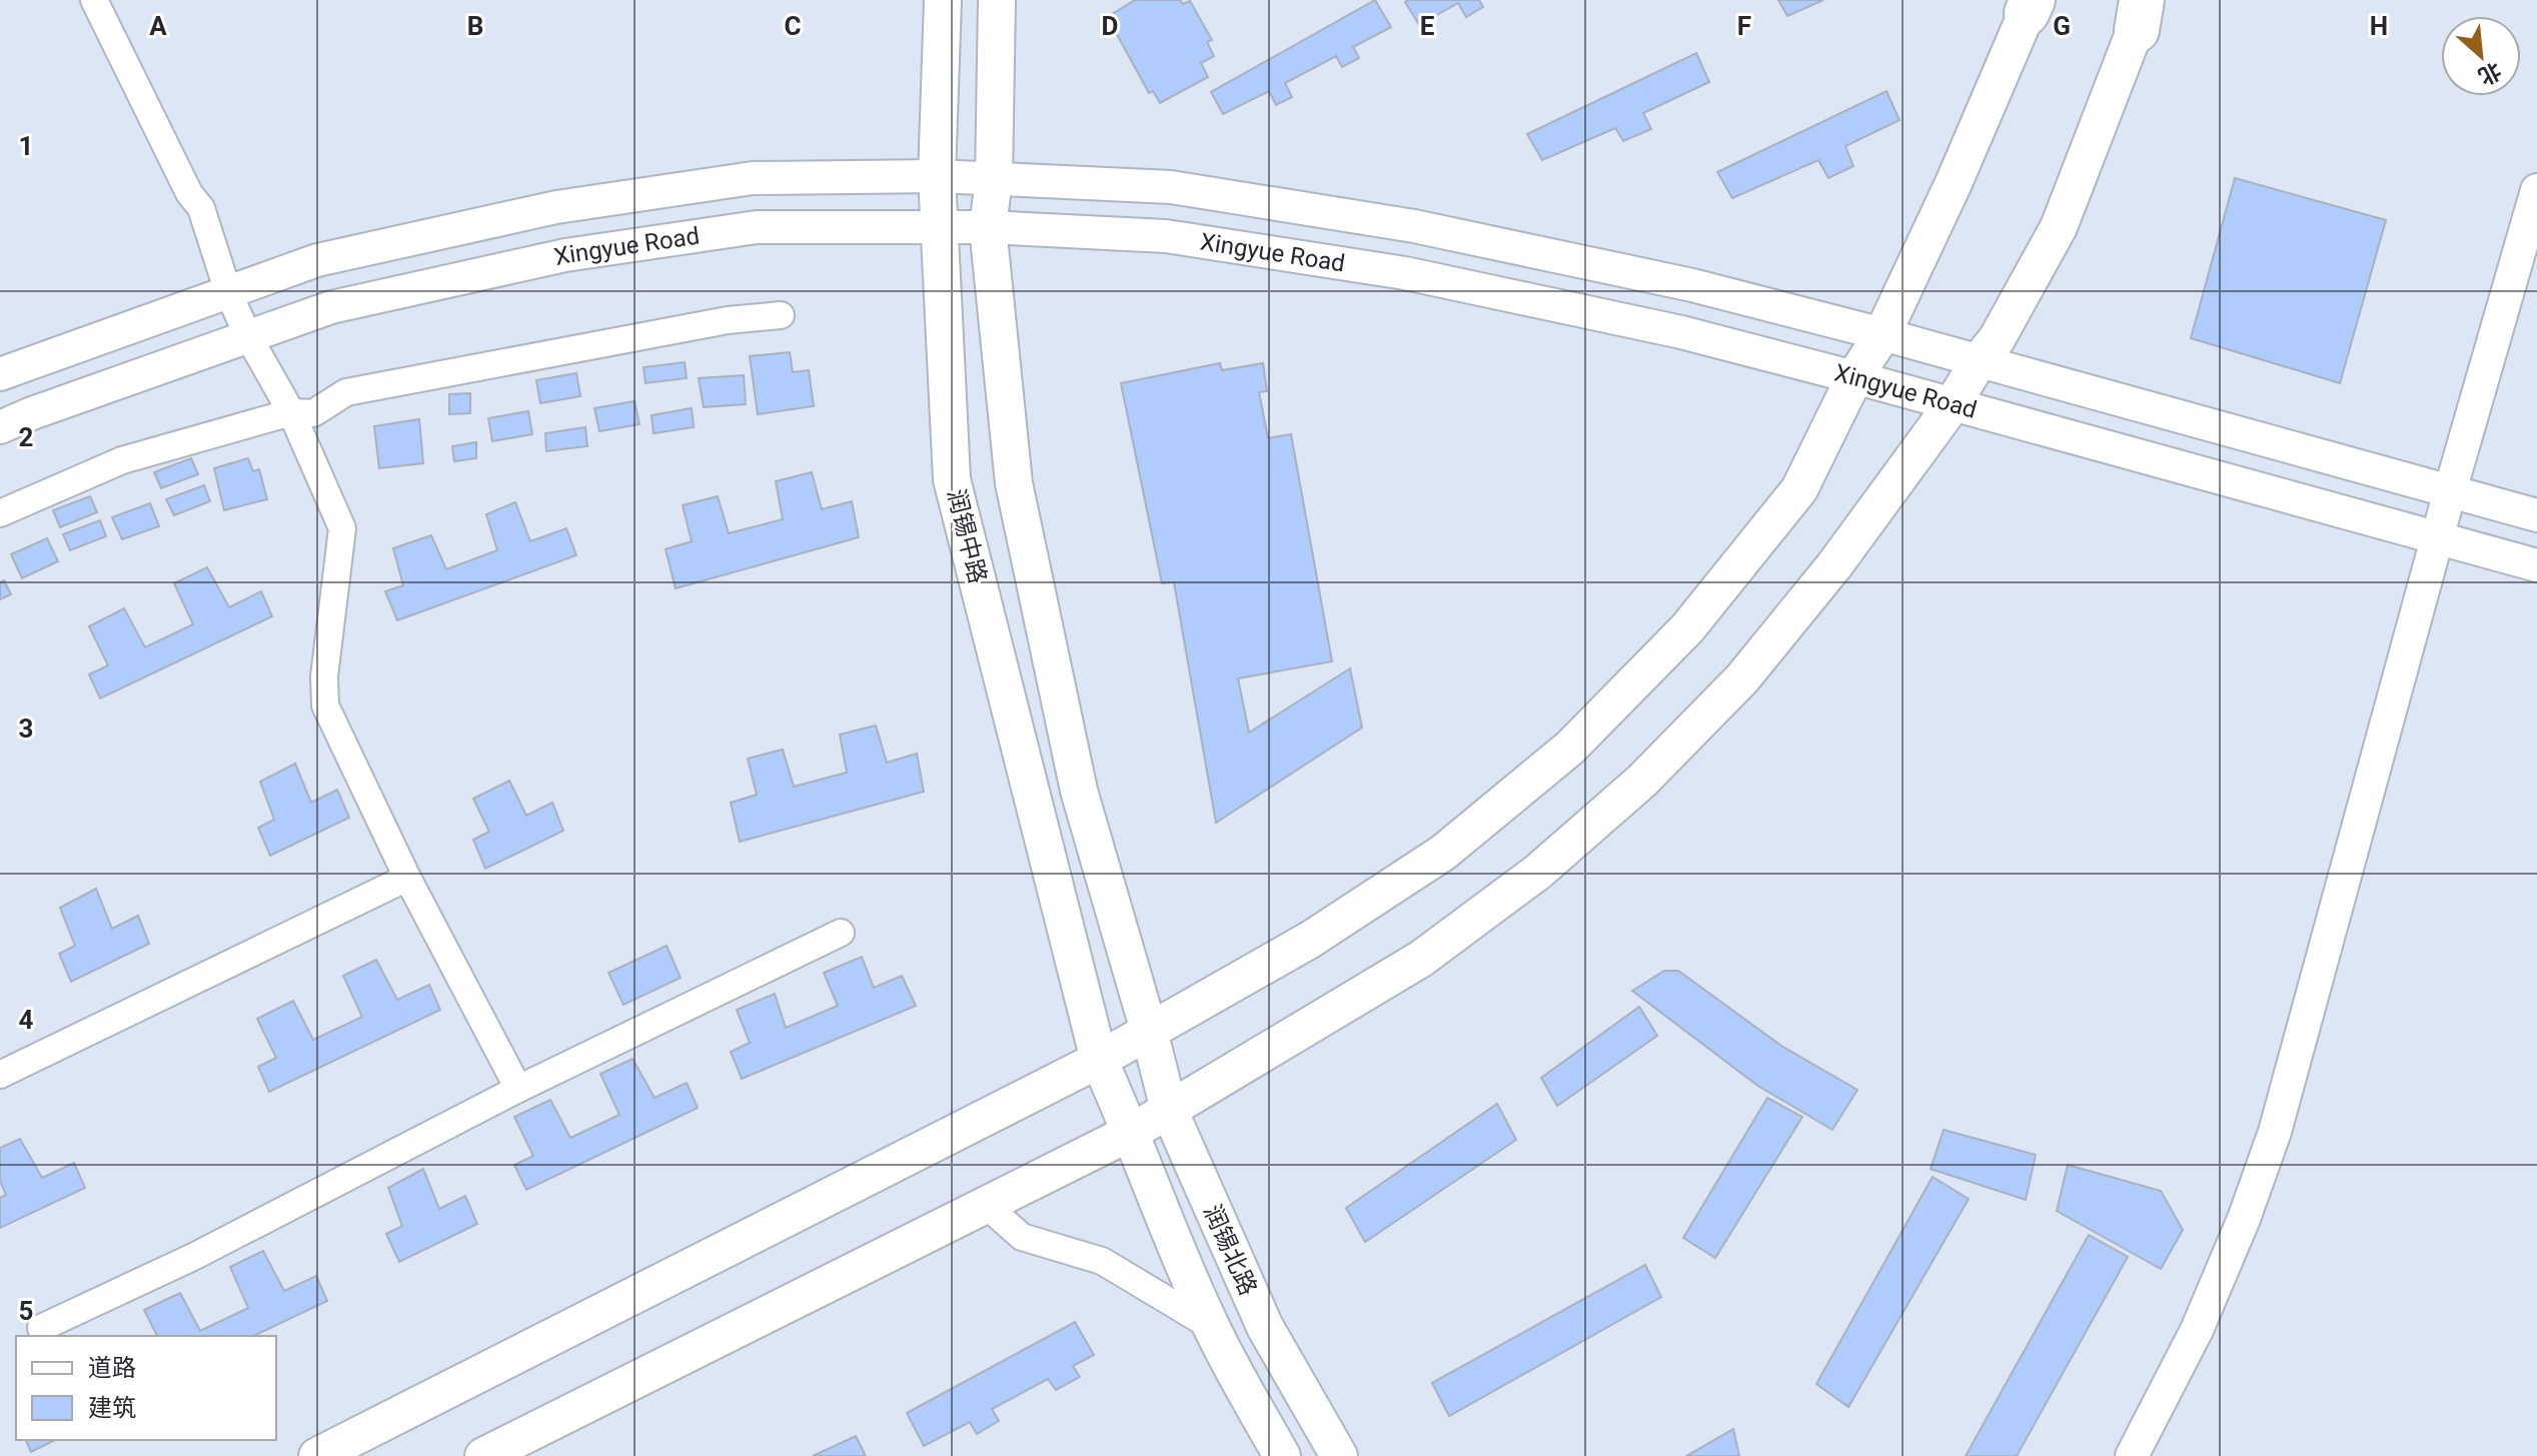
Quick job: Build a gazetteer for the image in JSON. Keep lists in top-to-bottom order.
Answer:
{
  "streets": {
    "main road": ["润锡中路", "润锡北路"],
    "street": ["Xingyue Road"]
  },
  "crossings": [
    ["Xingyue Road", "润锡中路"],
    ["润锡中路", "润锡北路"]
  ],
  "legend": ["道路", "建筑"],
  "north": "bottom right",
  "grid": {
    "columns": [
      "A",
      "B",
      "C",
      "D",
      "E",
      "F",
      "G",
      "H"
    ],
    "rows": [
      "1",
      "2",
      "3",
      "4",
      "5"
    ]
  }
}
